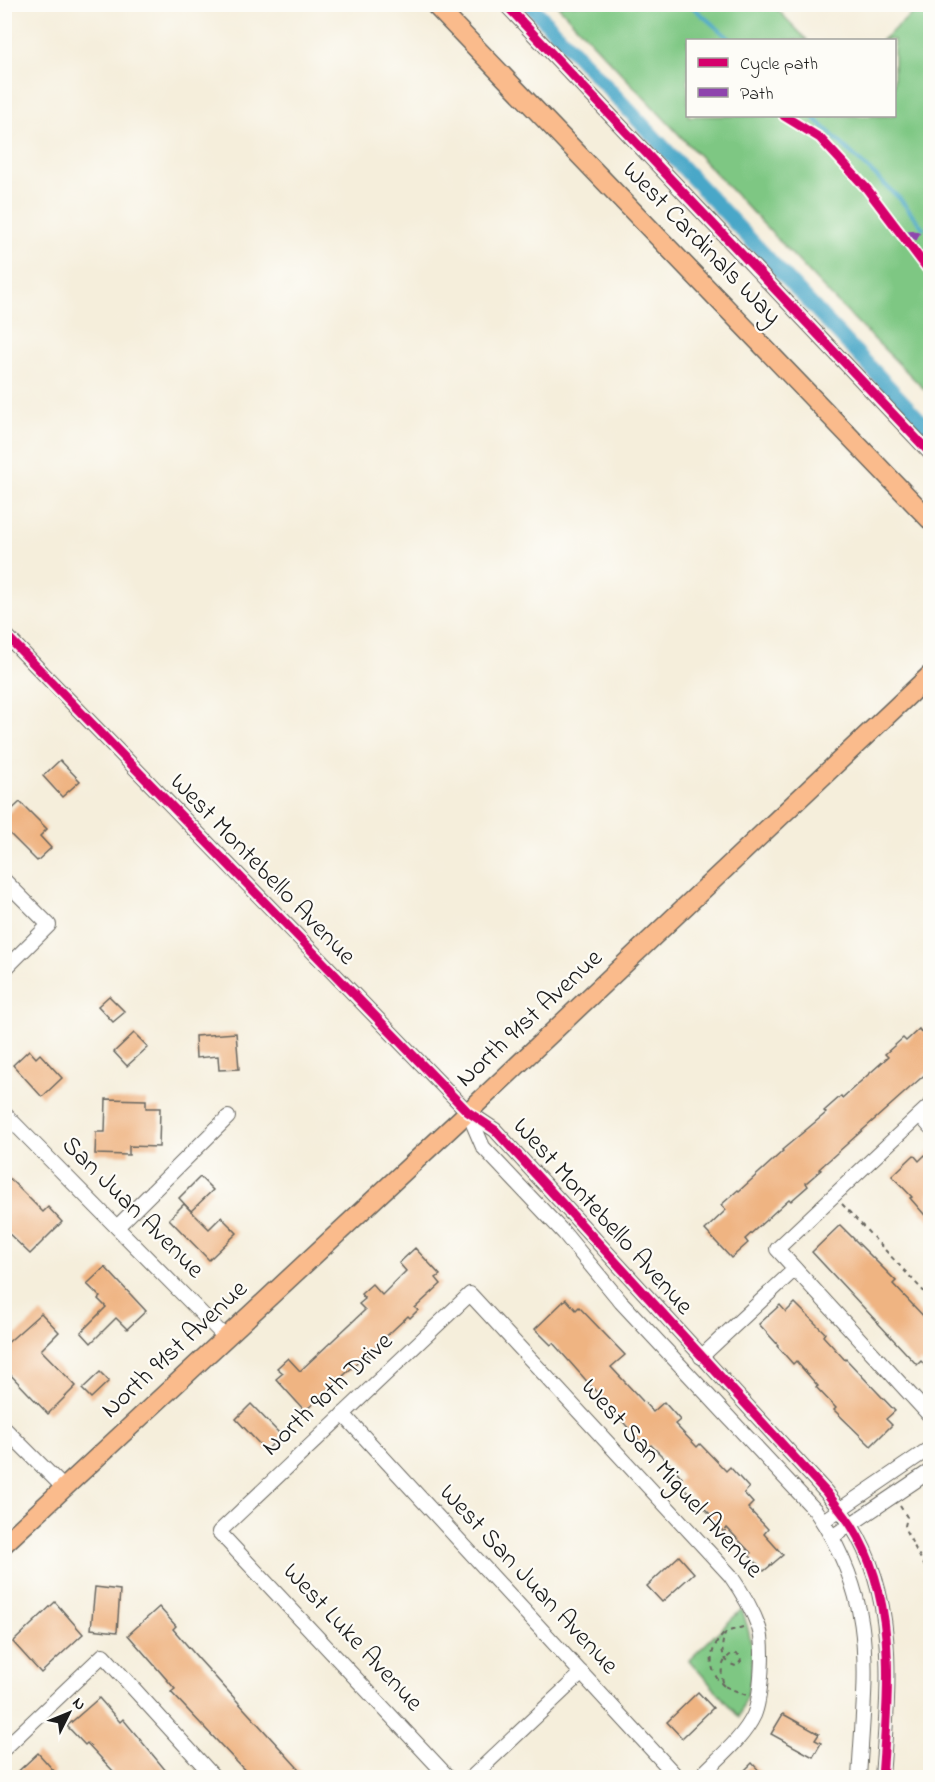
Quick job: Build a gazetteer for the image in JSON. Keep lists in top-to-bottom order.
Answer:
{
  "streets": {
    "main road": ["West Cardinals Way", "North 91st Avenue"],
    "street": [
      "West Montebello Avenue",
      "San Juan Avenue",
      "North 90th Drive",
      "West San Miguel Avenue",
      "West San Juan Avenue",
      "West Luke Avenue"
    ]
  },
  "crossings": [
    ["West Montebello Avenue", "North 91st Avenue"],
    ["North 91st Avenue", "San Juan Avenue"],
    ["North 90th Drive", "West San Miguel Avenue"],
    ["North 90th Drive", "West San Juan Avenue"],
    ["North 90th Drive", "West Luke Avenue"]
  ],
  "legend": ["Cycle path", "Path"],
  "north": "top right"
}
